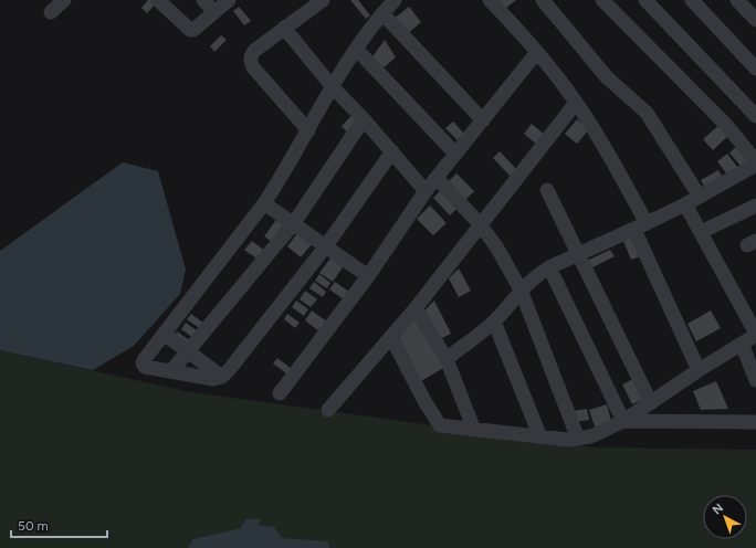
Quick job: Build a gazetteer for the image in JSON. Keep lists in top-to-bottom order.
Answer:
{
  "scale_bar": "50 m",
  "north": "top left"
}
